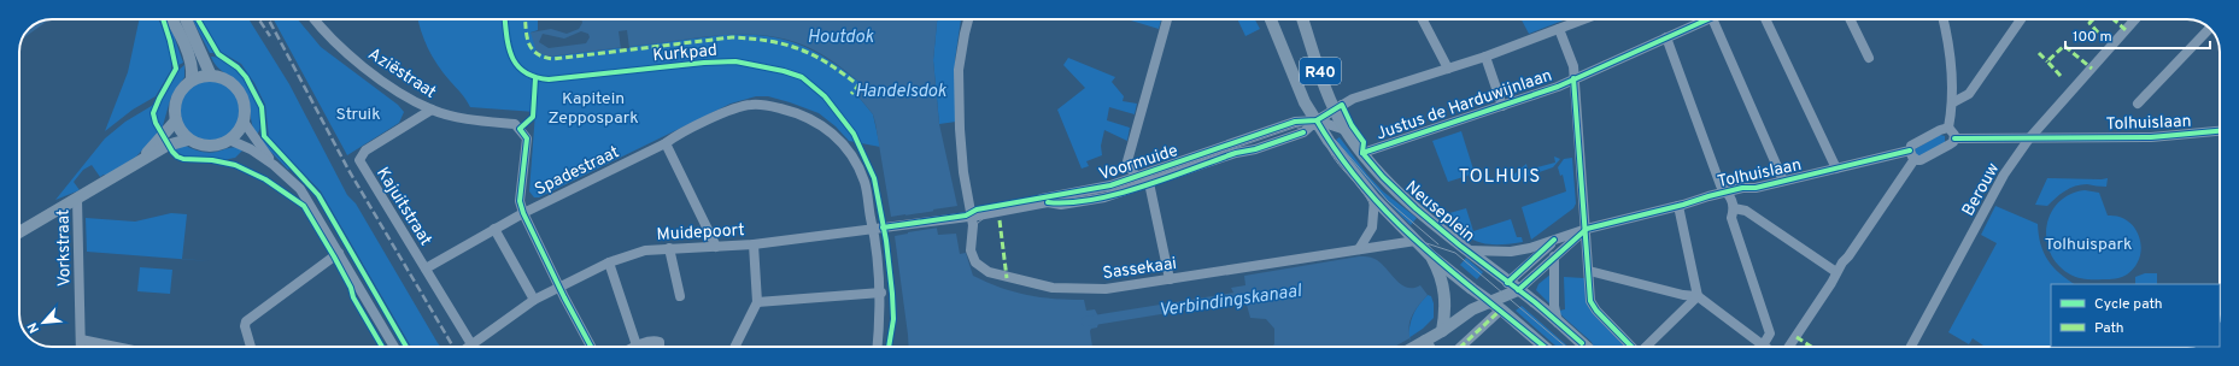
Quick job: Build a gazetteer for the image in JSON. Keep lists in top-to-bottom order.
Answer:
{
  "streets": {
    "main road": ["R40", "Neuseplein"],
    "street": [
      "Aziëstraat",
      "Justus de Harduwijnlaan",
      "Tolhuislaan",
      "Voormuide",
      "Spadestraat",
      "Berouw",
      "Kajuitstraat",
      "Muidepoort",
      "Vorkstraat",
      "Sassekaai"
    ],
    "cycle path": ["Kurkpad"]
  },
  "crossings": [
    ["R40", "Voormuide"],
    ["R40", "Neuseplein"],
    ["Aziëstraat", "Spadestraat"],
    ["Aziëstraat", "Kajuitstraat"],
    ["Justus de Harduwijnlaan", "Neuseplein"],
    ["Tolhuislaan", "Berouw"],
    ["Tolhuislaan", "Neuseplein"],
    ["Voormuide", "Muidepoort"],
    ["Voormuide", "Sassekaai"],
    ["Spadestraat", "Kajuitstraat"],
    ["Spadestraat", "Muidepoort"],
    ["Kajuitstraat", "Muidepoort"],
    ["Muidepoort", "Sassekaai"]
  ],
  "districts": ["TOLHUIS"],
  "water": ["Houtdok", "Handelsdok", "Verbindingskanaal"],
  "parks": ["Kapitein Zeppospark", "Struik", "Tolhuispark"],
  "legend": ["Cycle path", "Path"],
  "scale_bar": "100 m",
  "north": "bottom left"
}
